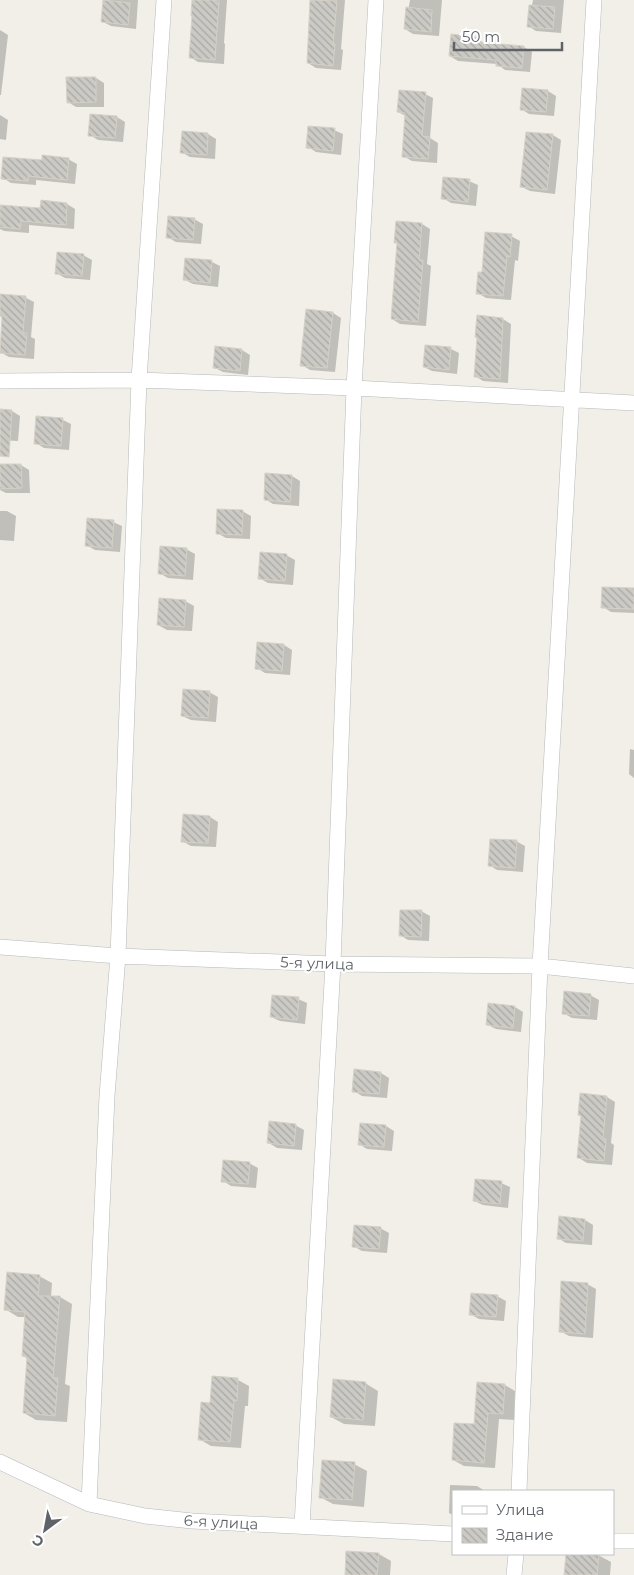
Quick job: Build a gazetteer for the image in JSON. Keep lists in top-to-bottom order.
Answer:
{
  "streets": {
    "street": ["5-я улица", "6-я улица"]
  },
  "legend": ["Улица", "Здание"],
  "scale_bar": "50 m",
  "north": "bottom left"
}
